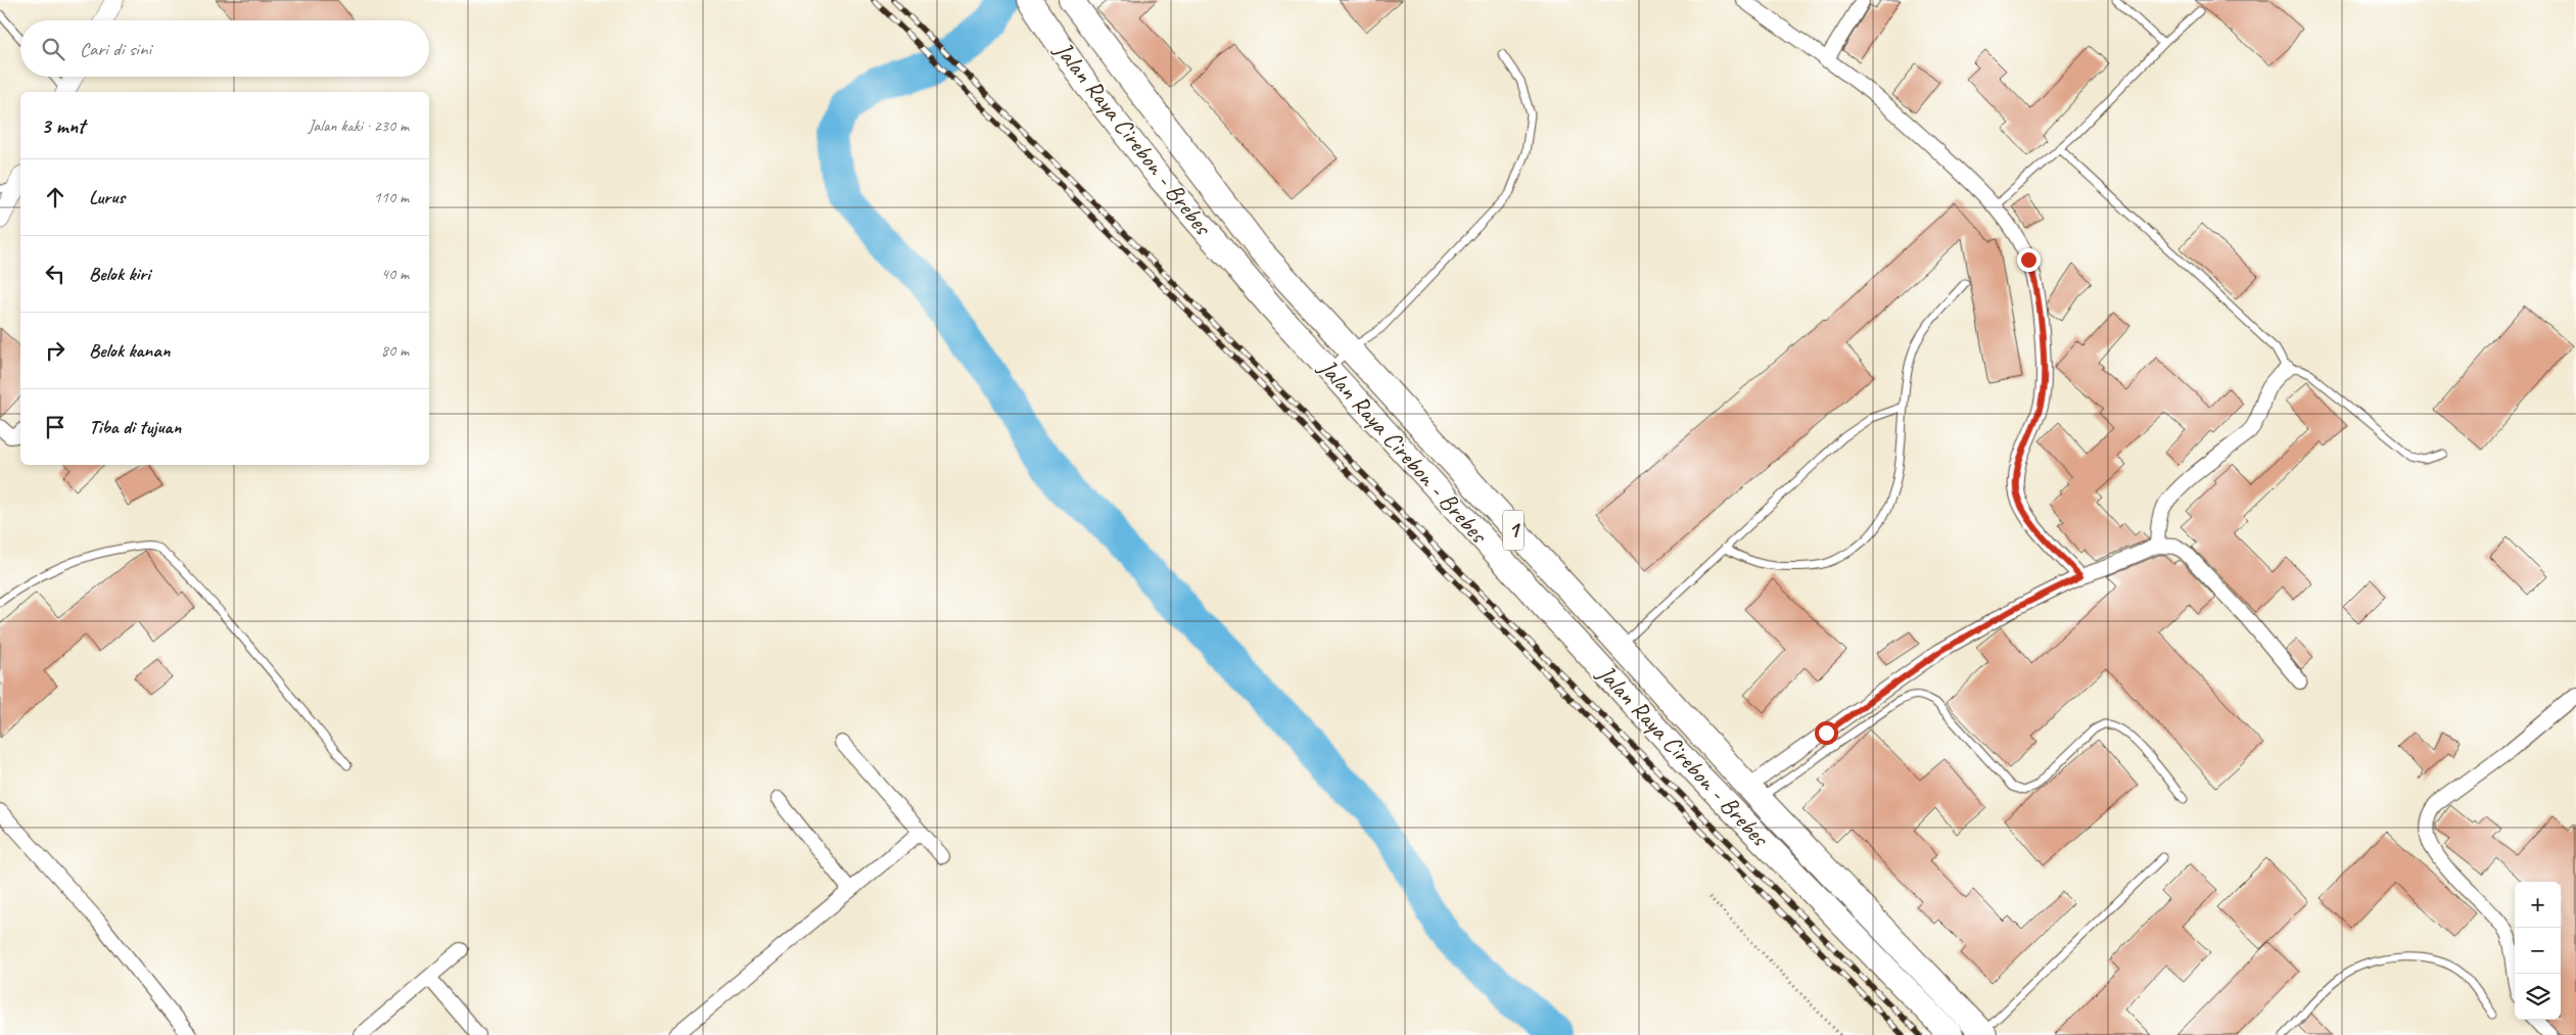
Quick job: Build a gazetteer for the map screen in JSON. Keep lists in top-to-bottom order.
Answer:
{
  "streets": {
    "highway": ["Jalan Raya Cirebon - Brebes", "1"]
  },
  "page": {
    "search": "Cari di sini",
    "heading": ["3 mnt", "Jalan kaki · 230 m"],
    "list": [
      ["Lurus", "110 m"],
      ["Belok kiri", "40 m"],
      ["Belok kanan", "80 m"],
      "Tiba di tujuan"
    ],
    "map_buttons": ["+", "−"]
  }
}
